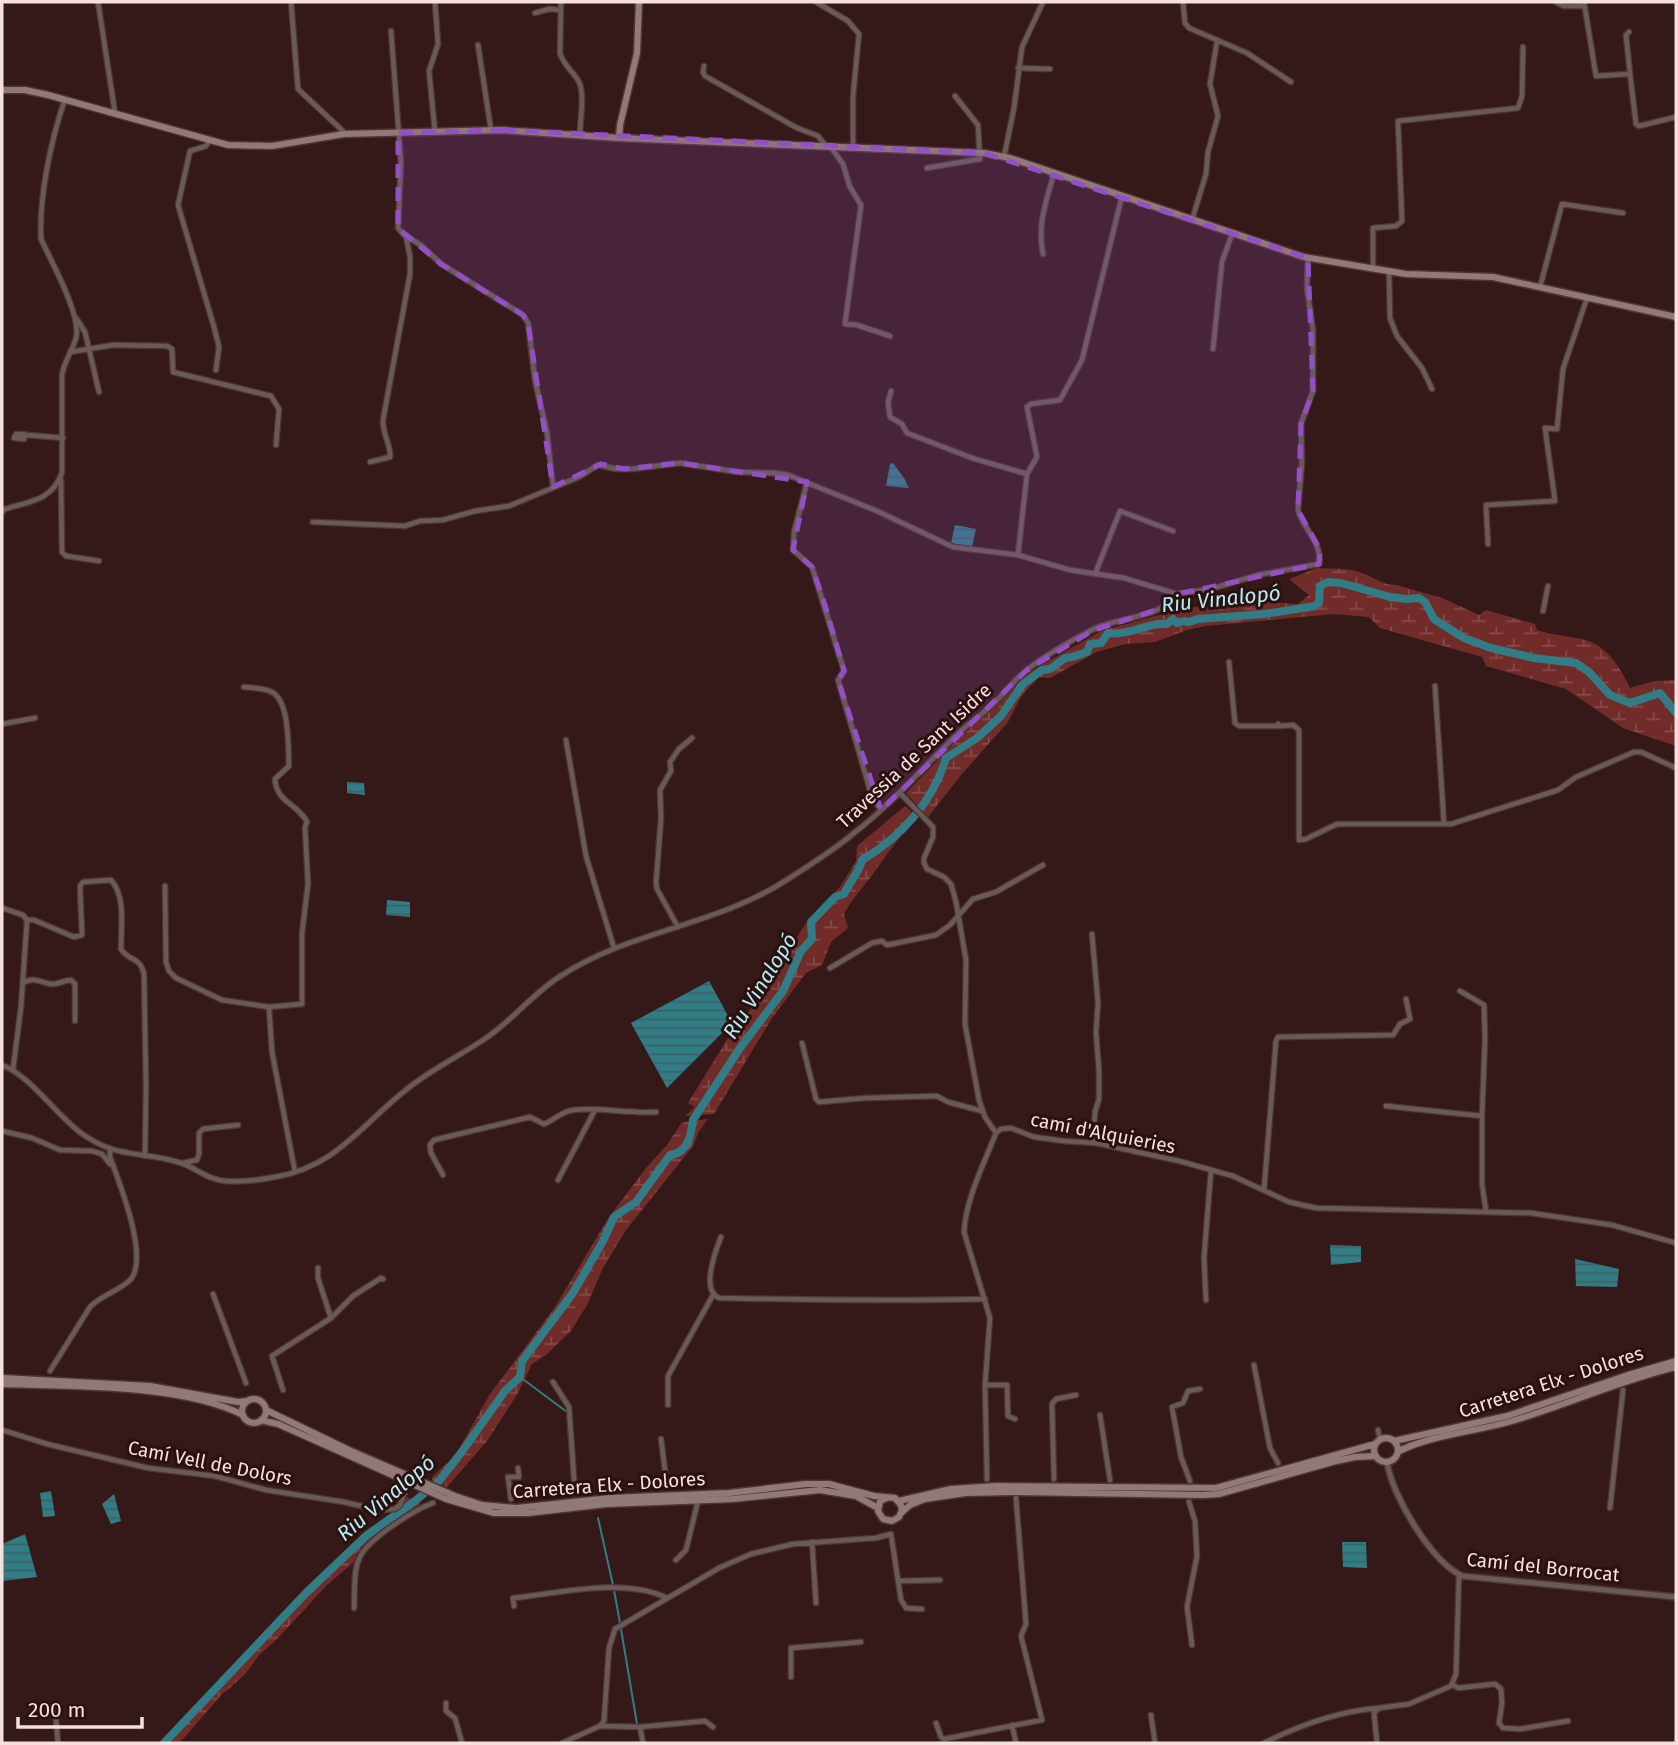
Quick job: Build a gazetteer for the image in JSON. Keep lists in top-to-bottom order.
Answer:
{
  "streets": {
    "main road": ["Carretera Elx - Dolores"],
    "street": [
      "Travessia de Sant Isidre",
      "camí d'Alquieries",
      "Camí Vell de Dolors",
      "Camí del Borrocat"
    ]
  },
  "crossings": [
    ["Carretera Elx - Dolores", "Camí del Borrocat"]
  ],
  "water": ["Riu Vinalopó"],
  "scale_bar": "200 m"
}
